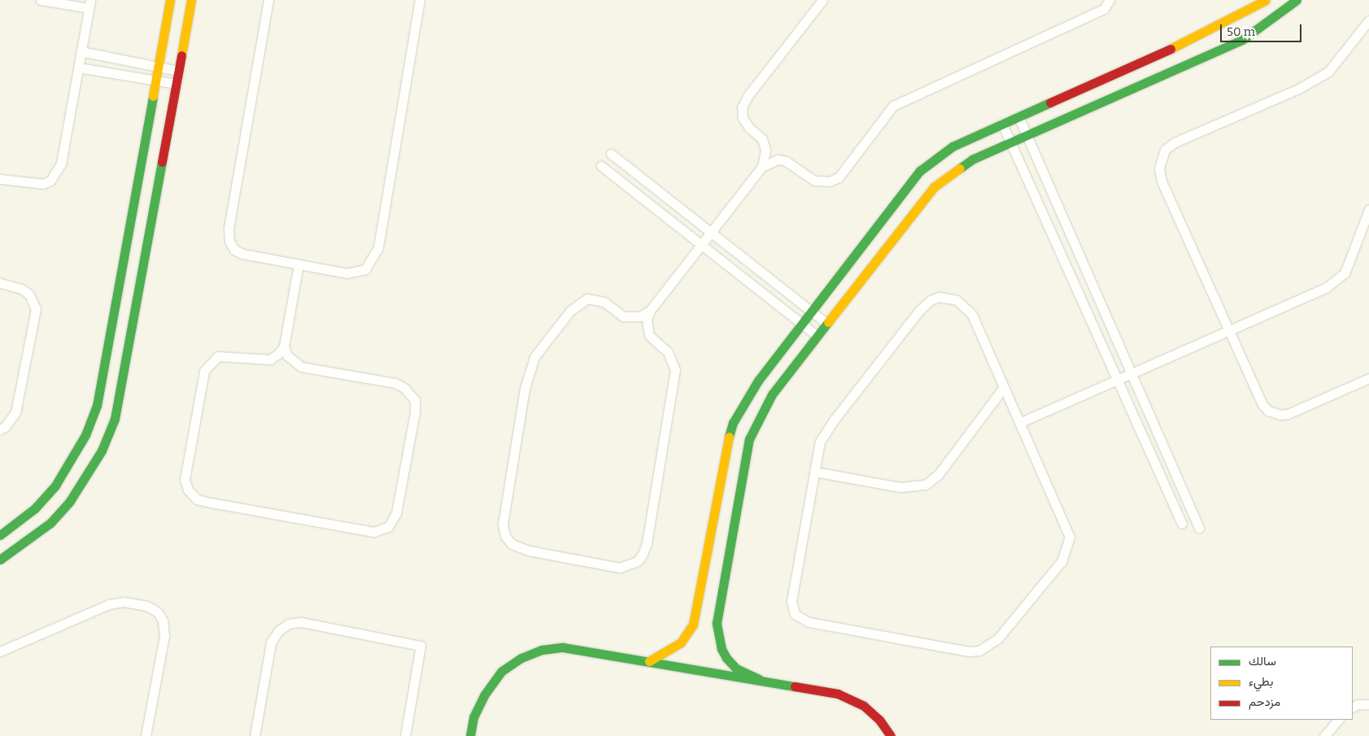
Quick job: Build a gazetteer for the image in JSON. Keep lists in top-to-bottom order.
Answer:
{
  "legend": ["سالك", "بطيء", "مزدحم"],
  "scale_bar": "50 m"
}
